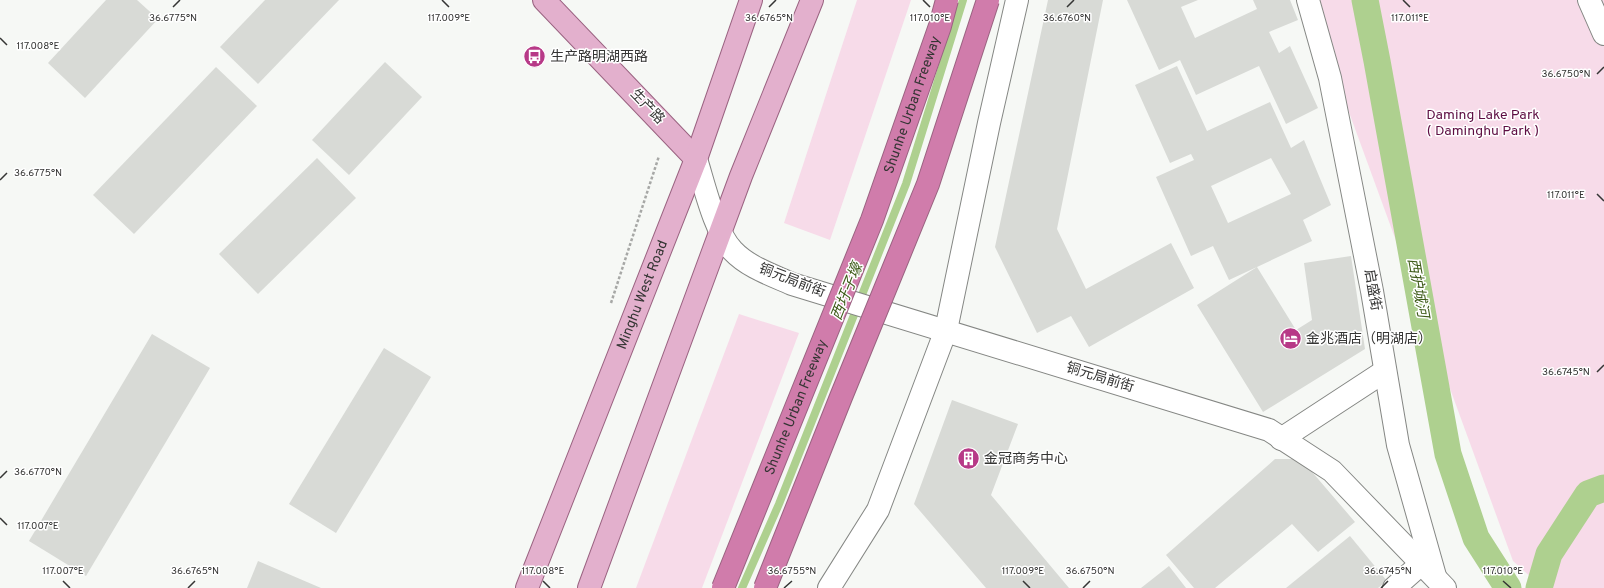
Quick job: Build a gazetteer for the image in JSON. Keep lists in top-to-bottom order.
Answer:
{
  "streets": {
    "highway": ["Shunhe Urban Freeway"],
    "main road": ["生产路", "Minghu West Road"],
    "street": ["铜元局前街", "启盛街"]
  },
  "crossings": [
    ["生产路", "铜元局前街"],
    ["生产路", "Minghu West Road"],
    ["铜元局前街", "启盛街"]
  ],
  "water": ["西护城河", "西圩子壕"],
  "parks": ["Daming Lake Park ( Daminghu Park )"],
  "places": {
    "bus stop": ["生产路明湖西路"],
    "hotel": ["金兆酒店（明湖店）"],
    "building": ["金冠商务中心"]
  },
  "coordinates": [
    "36.6775°N",
    "117.009°E",
    "117.010°E",
    "36.6760°N",
    "117.011°E",
    "36.6765°N",
    "117.008°E",
    "36.6750°N",
    "36.6745°N",
    "36.6770°N",
    "117.007°E",
    "36.6755°N"
  ]
}
